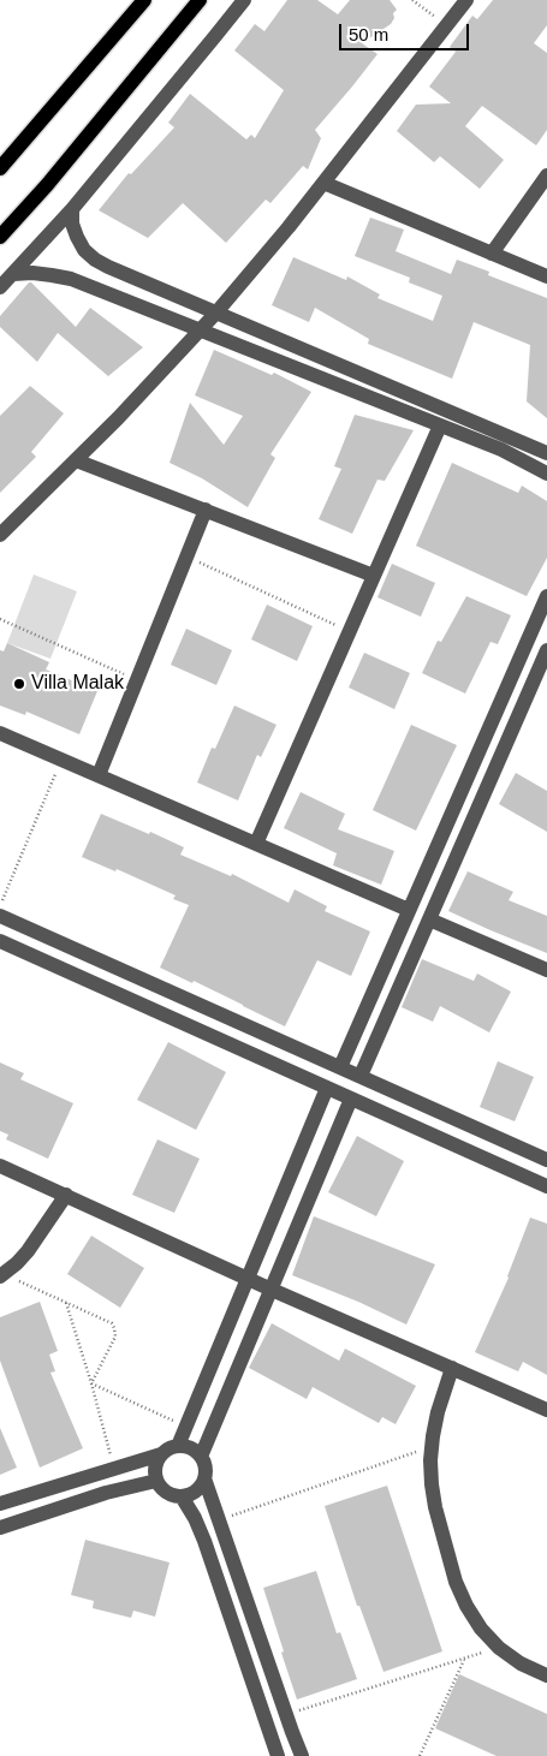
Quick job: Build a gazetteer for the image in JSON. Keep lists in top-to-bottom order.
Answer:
{
  "places": ["Villa Malak"],
  "scale_bar": "50 m"
}
